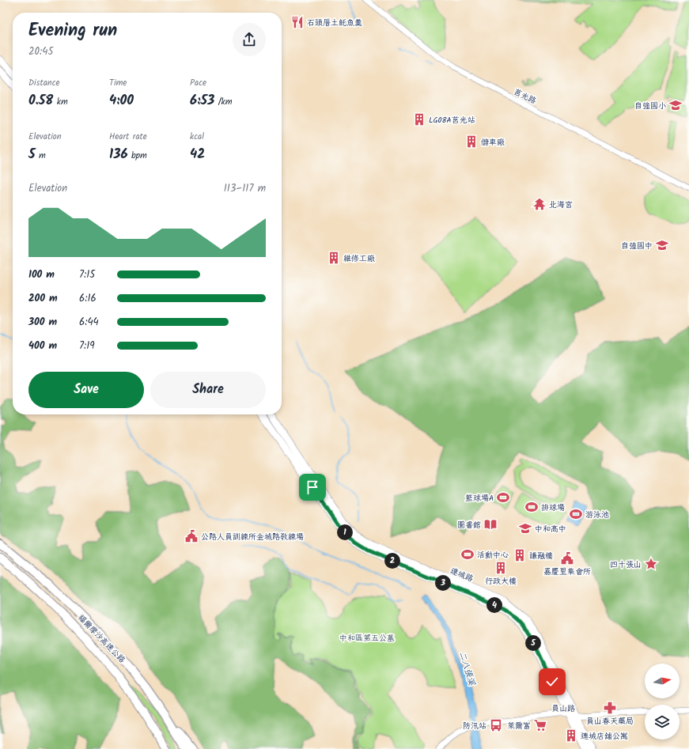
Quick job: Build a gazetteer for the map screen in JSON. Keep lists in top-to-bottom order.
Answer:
{
  "streets": {
    "highway": ["福爾摩沙高速公路"],
    "main road": ["連城路"],
    "street": ["莒光路", "員山路"]
  },
  "crossings": [
    ["連城路", "員山路"]
  ],
  "water": ["二八張溪"],
  "parks": ["中和區第五公墓"],
  "places": {
    "restaurant": ["石頭厝土魠魚羹"],
    "school or university": ["自強國小", "自強國中", "中和高中"],
    "building": [
      "LG08A莒光站",
      "儲車廠",
      "維修工廠",
      "謙融樓",
      "行政大樓",
      "連城店舖公寓"
    ],
    "temple": ["北海宮"],
    "sports": [
      "籃球場A",
      "排球場",
      "游泳池",
      "活動中心"
    ],
    "library": ["圖書館"],
    "public building": ["公路人員訓練所金城路教練場", "嘉慶里集會所"],
    "place": ["四十張山"],
    "pharmacy": ["員山春天藥局"],
    "bus stop": ["防汛站"],
    "supermarket": ["萊爾富"]
  },
  "north": "right",
  "page": {
    "heading": ["Evening run", "20:45"],
    "stats": [
      ["Distance", "0.58 km"],
      ["Time", "4:00"],
      ["Pace", "6:53 /km"],
      ["Elevation", "5 m"],
      ["Heart rate", "136 bpm"],
      ["kcal", "42"]
    ],
    "chart": ["Elevation", "113–117 m"],
    "list": [
      {
        "name": "100 m",
        "note": "7:15"
      },
      {
        "name": "200 m",
        "note": "6:16"
      },
      {
        "name": "300 m",
        "note": "6:44"
      },
      {
        "name": "400 m",
        "note": "7:19"
      }
    ],
    "buttons": ["Save", "Share"],
    "pins": [
      "1",
      "2",
      "3",
      "4",
      "5"
    ]
  }
}
